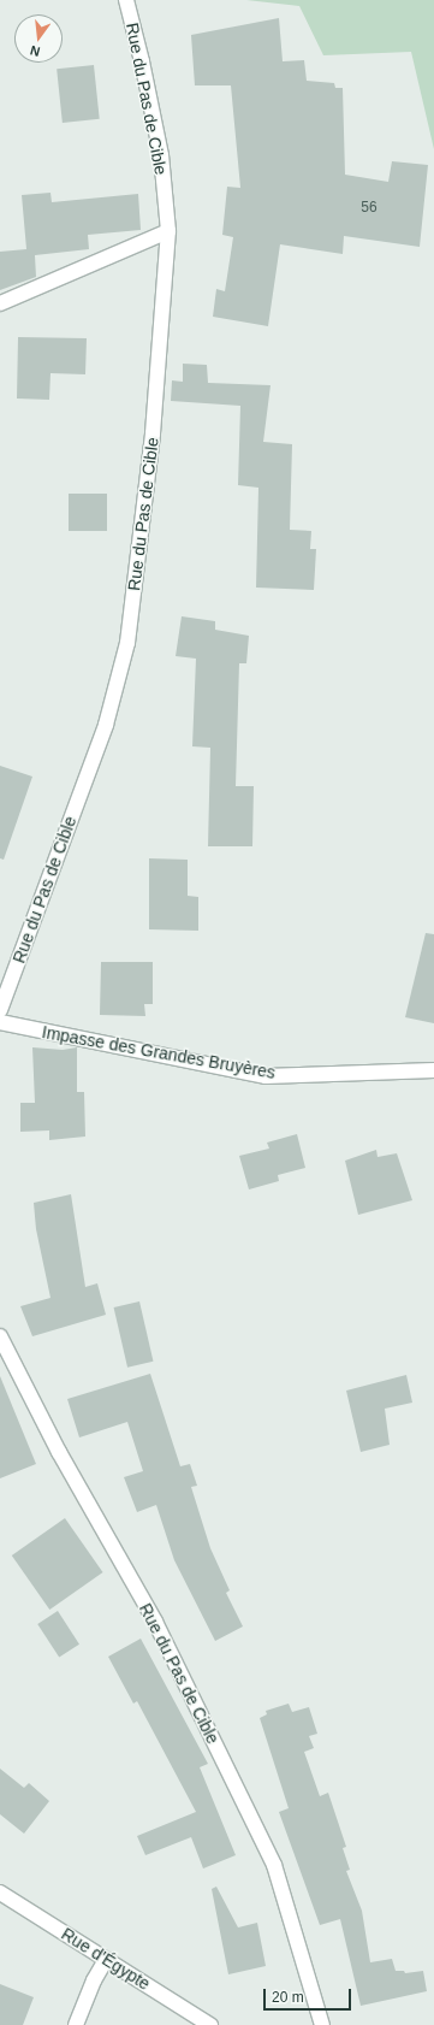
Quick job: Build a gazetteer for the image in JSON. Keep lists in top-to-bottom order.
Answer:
{
  "streets": {
    "street": ["Rue du Pas de Cible", "Impasse des Grandes Bruyères", "Rue d'Égypte"]
  },
  "house_numbers": ["56"],
  "scale_bar": "20 m",
  "north": "bottom"
}
